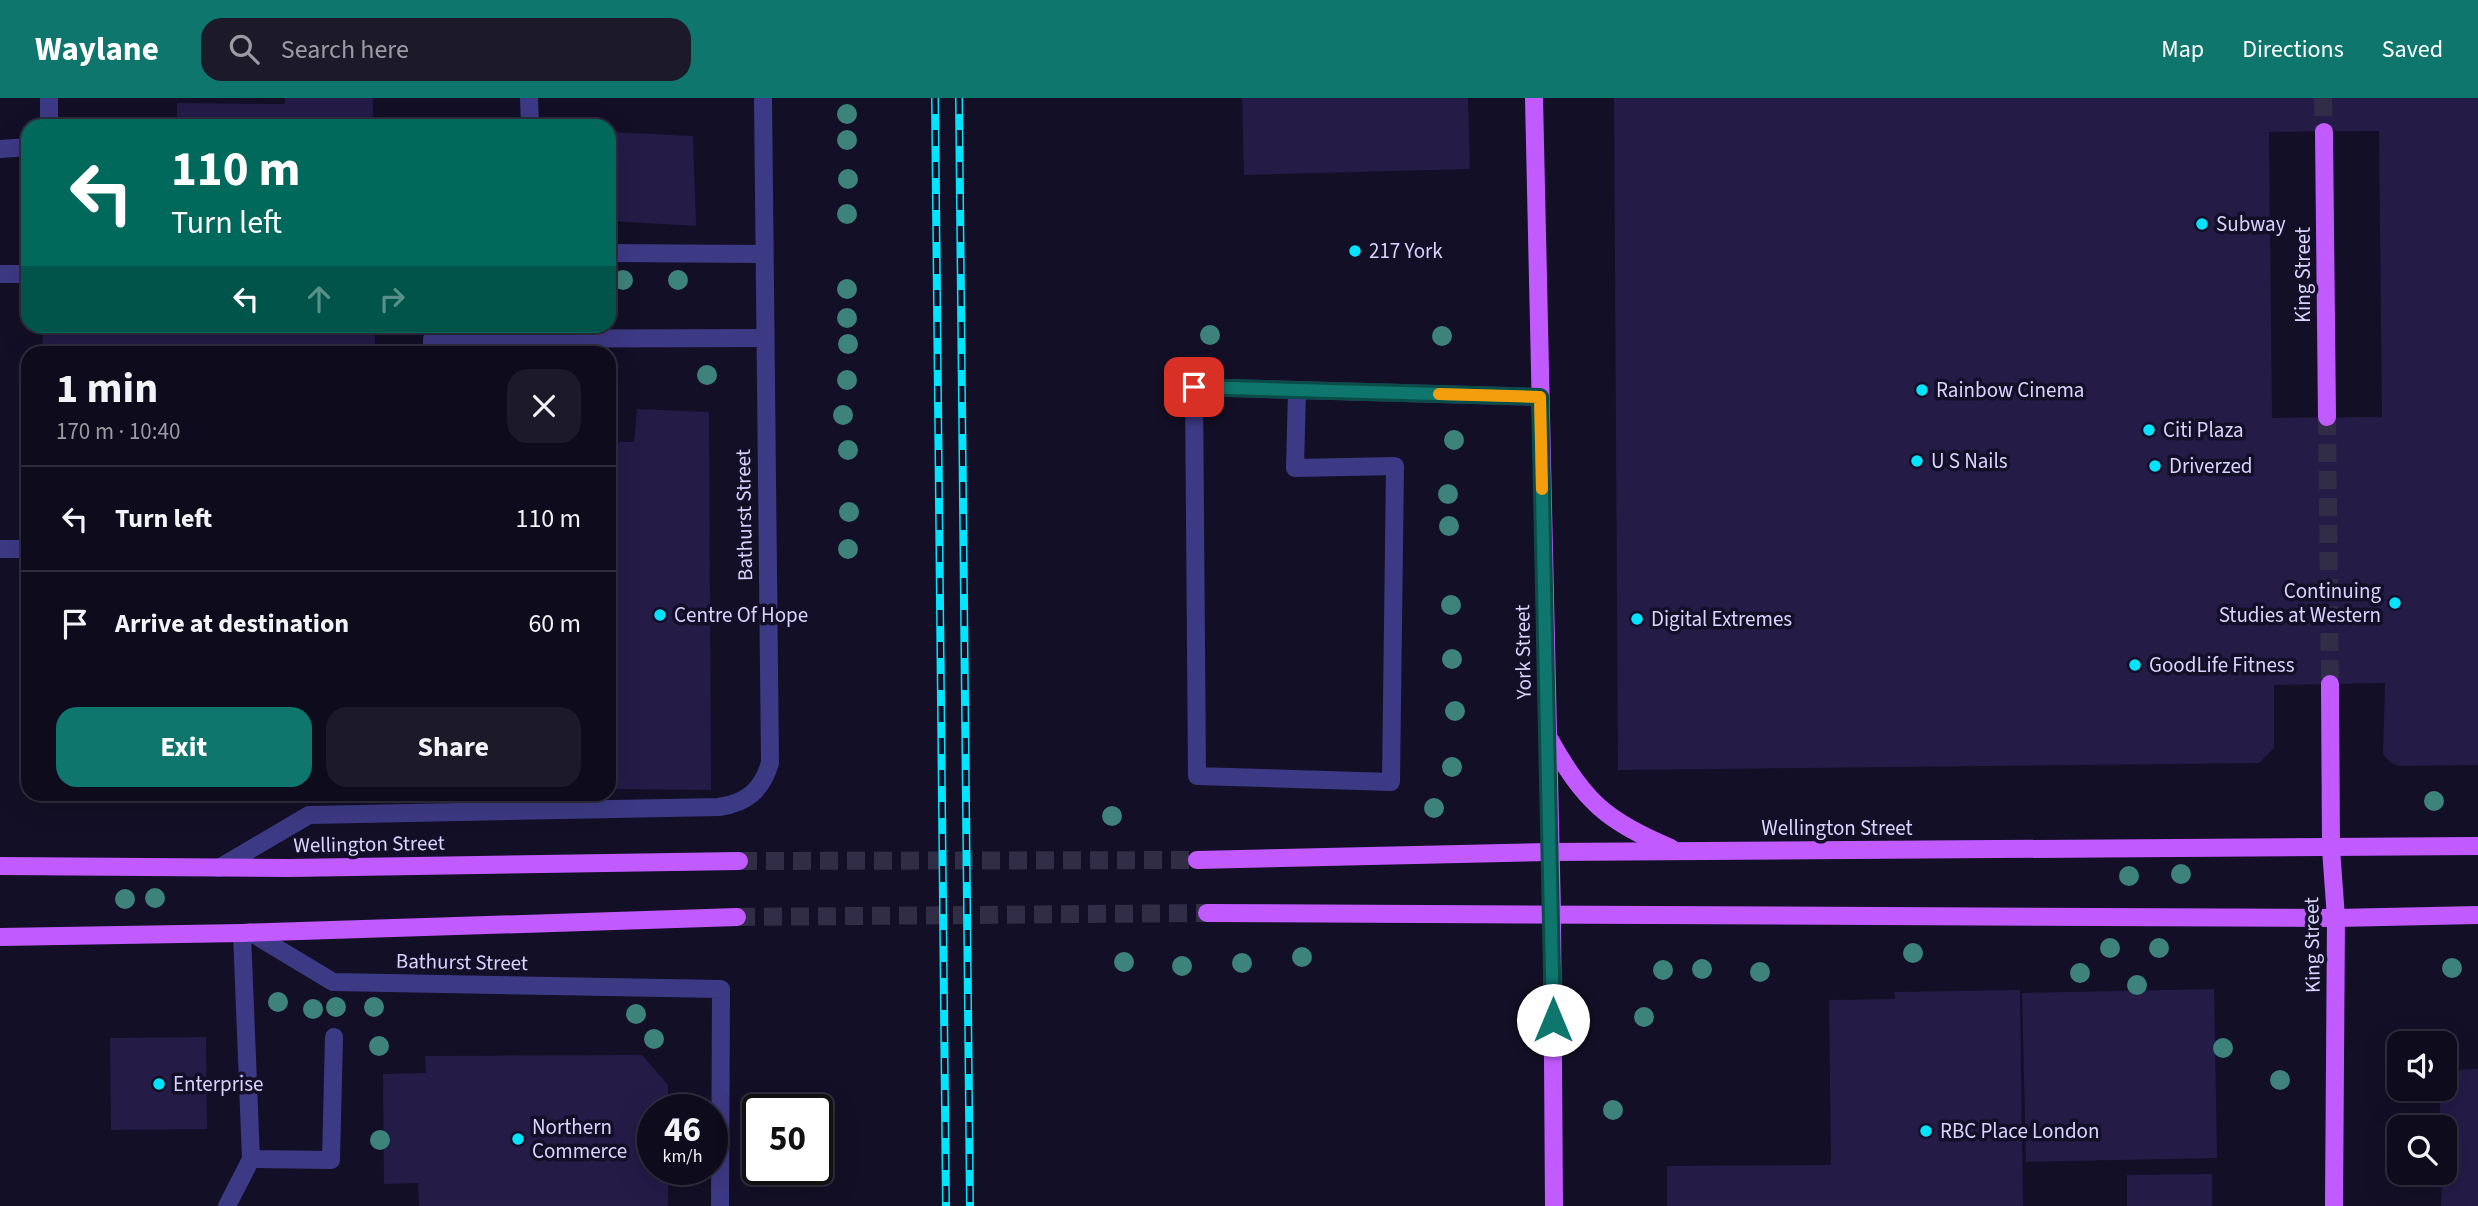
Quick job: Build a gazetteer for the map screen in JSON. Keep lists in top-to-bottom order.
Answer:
{
  "streets": {
    "main road": ["King Street", "York Street", "Wellington Street"],
    "street": ["Bathurst Street"]
  },
  "crossings": [
    ["King Street", "Wellington Street"],
    ["Bathurst Street", "Wellington Street"],
    ["York Street", "Wellington Street"]
  ],
  "places": [
    "Subway",
    "217 York",
    "Rainbow Cinema",
    "Citi Plaza",
    "U S Nails",
    "Driverzed",
    "Continuing Studies at Western",
    "Centre Of Hope",
    "Digital Extremes",
    "GoodLife Fitness",
    "Enterprise",
    "RBC Place London",
    "Northern Commerce"
  ],
  "page": {
    "header": "Waylane",
    "search": "Search here",
    "nav": ["Map", "Directions", "Saved"],
    "turn": ["110 m", "Turn left"],
    "heading": ["1 min", "170 m · 10:40"],
    "list": [
      {
        "name": "Turn left",
        "value": "110 m"
      },
      {
        "name": "Arrive at destination",
        "value": "60 m"
      }
    ],
    "buttons": ["Exit", "Share"],
    "speed": "46 km/h",
    "limit": "50"
  }
}
